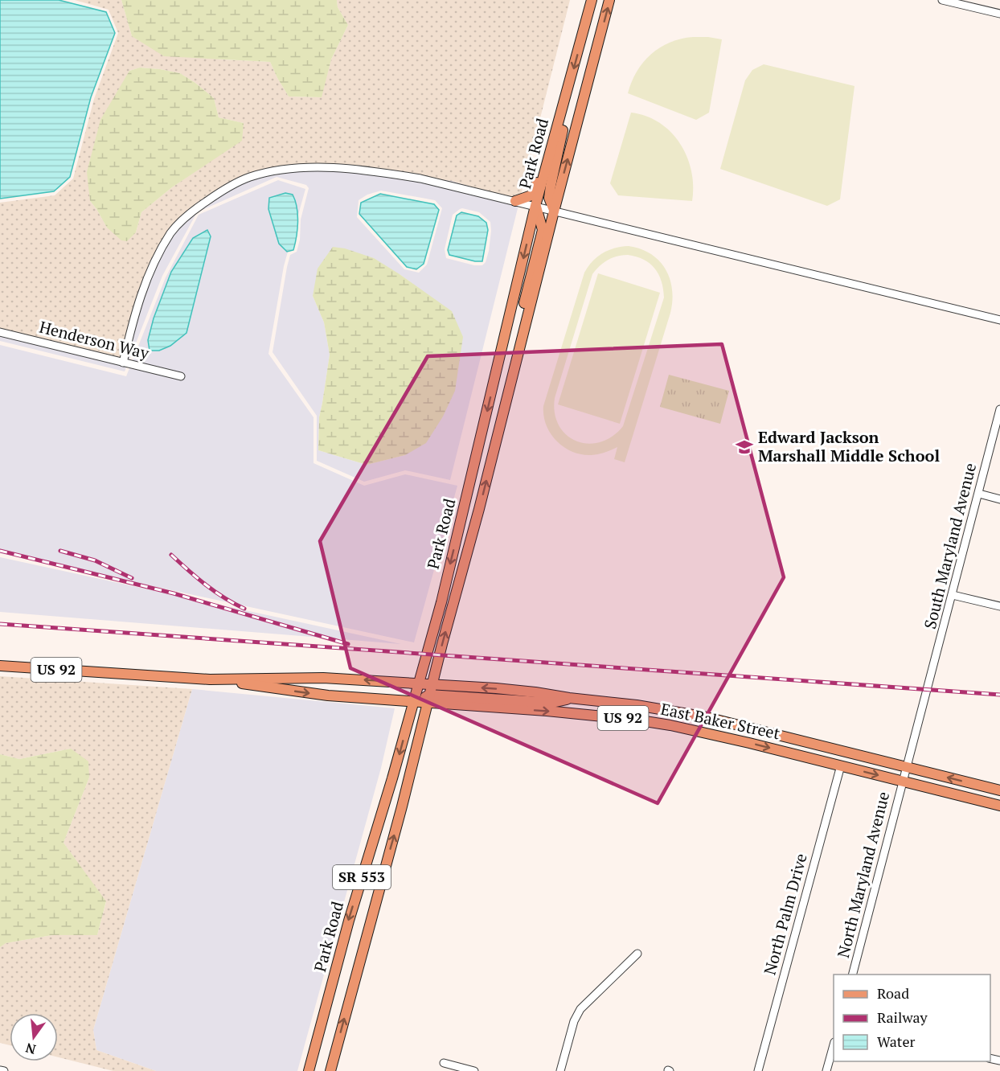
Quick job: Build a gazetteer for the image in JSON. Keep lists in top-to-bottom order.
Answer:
{
  "streets": {
    "main road": [
      "Park Road",
      "US 92",
      "East Baker Street",
      "SR 553"
    ],
    "street": [
      "Henderson Way",
      "South Maryland Avenue",
      "North Maryland Avenue",
      "North Palm Drive"
    ]
  },
  "crossings": [
    ["Park Road", "US 92"],
    ["Park Road", "East Baker Street"],
    ["South Maryland Avenue", "East Baker Street"],
    ["South Maryland Avenue", "North Maryland Avenue"],
    ["US 92", "East Baker Street"],
    ["East Baker Street", "North Maryland Avenue"],
    ["East Baker Street", "North Palm Drive"]
  ],
  "places": {
    "school or university": ["Edward Jackson Marshall Middle School"]
  },
  "legend": ["Road", "Railway", "Water"],
  "north": "bottom"
}
